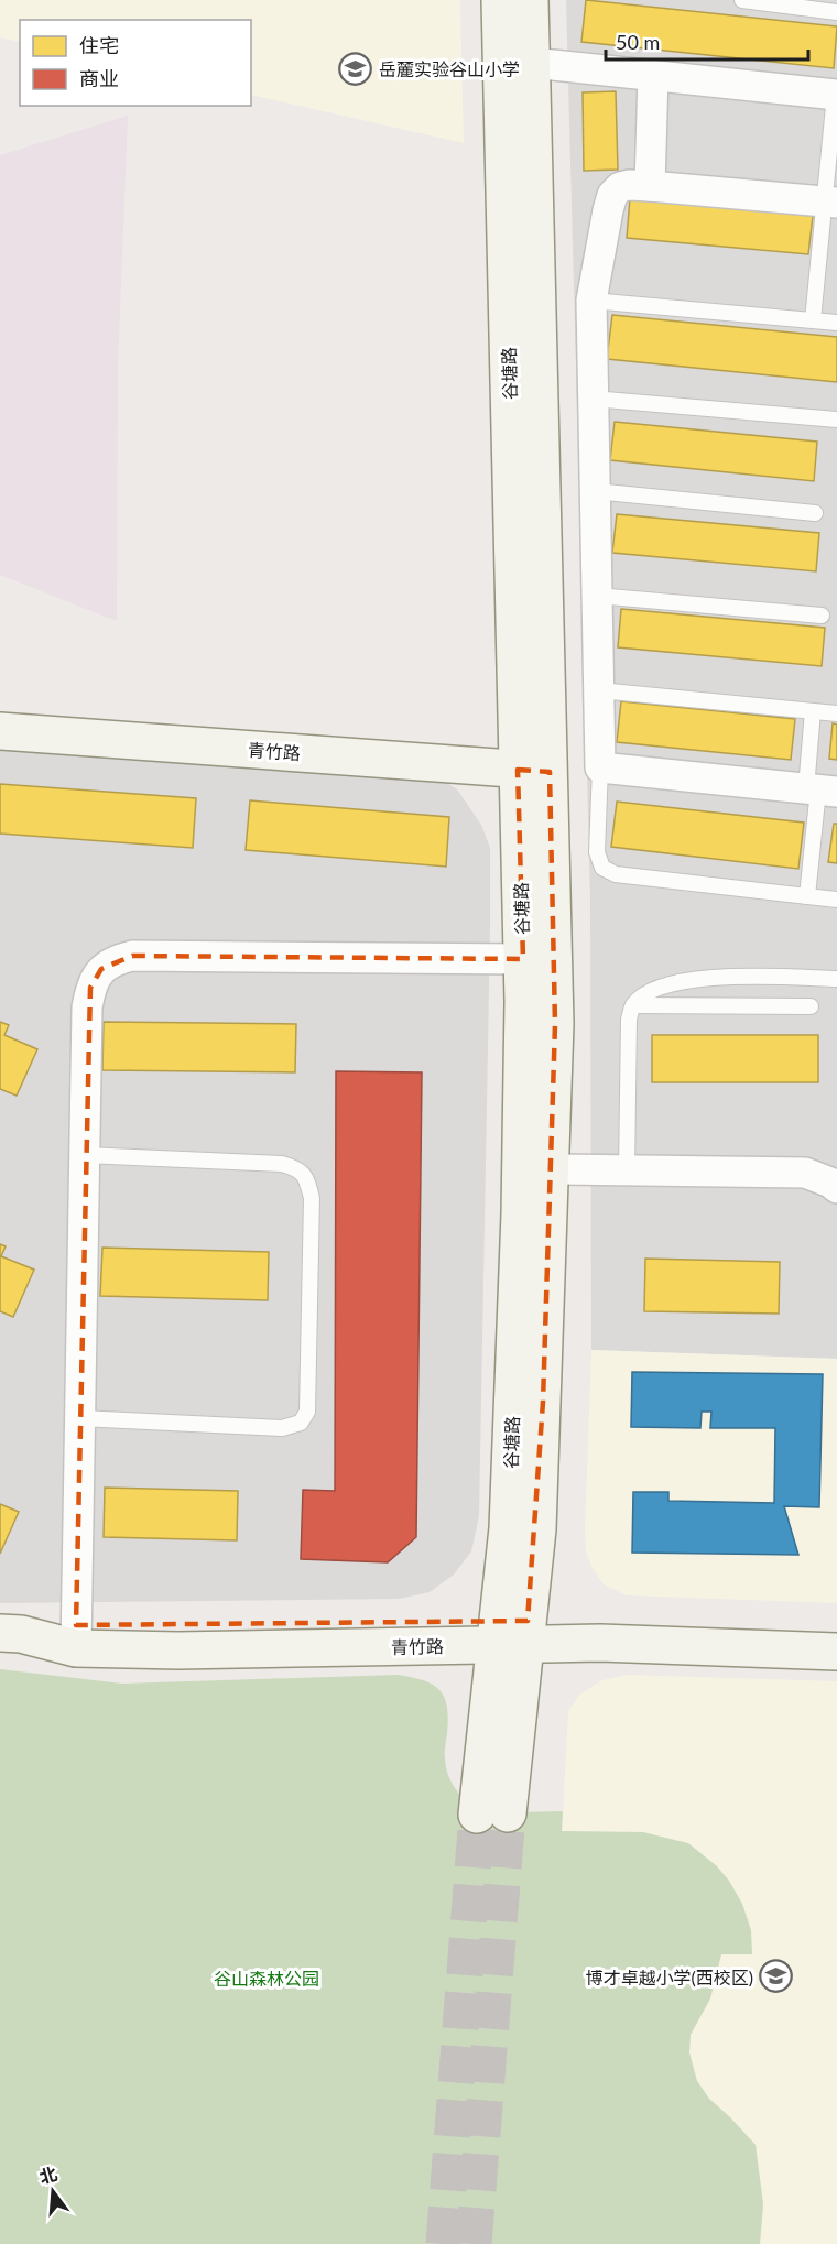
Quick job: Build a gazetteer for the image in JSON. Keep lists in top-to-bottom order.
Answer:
{
  "streets": {
    "main road": ["谷塘路", "青竹路"]
  },
  "crossings": [
    ["谷塘路", "青竹路"]
  ],
  "parks": ["谷山森林公园"],
  "places": {
    "school or university": ["岳麓实验谷山小学", "博才卓越小学(西校区)"]
  },
  "legend": ["住宅", "商业"],
  "scale_bar": "50 m",
  "north": "top"
}
